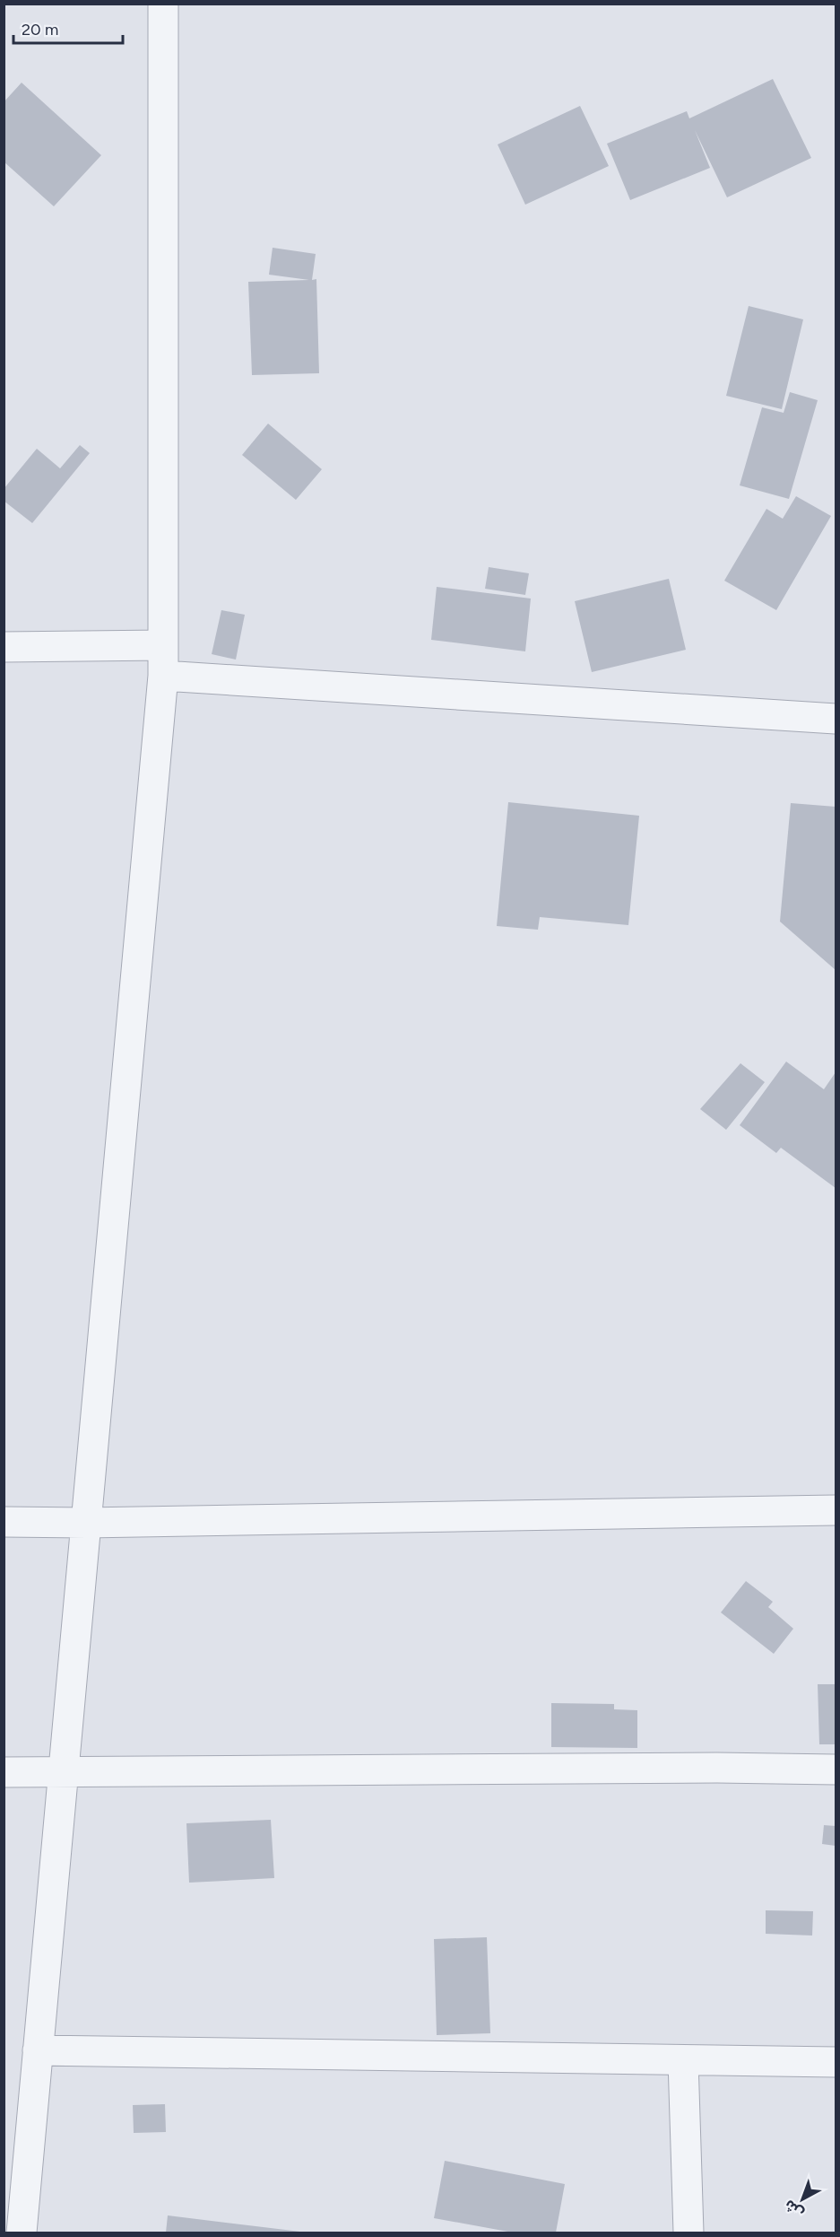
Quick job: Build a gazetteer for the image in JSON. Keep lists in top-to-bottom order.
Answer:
{
  "scale_bar": "20 m",
  "north": "bottom left"
}
